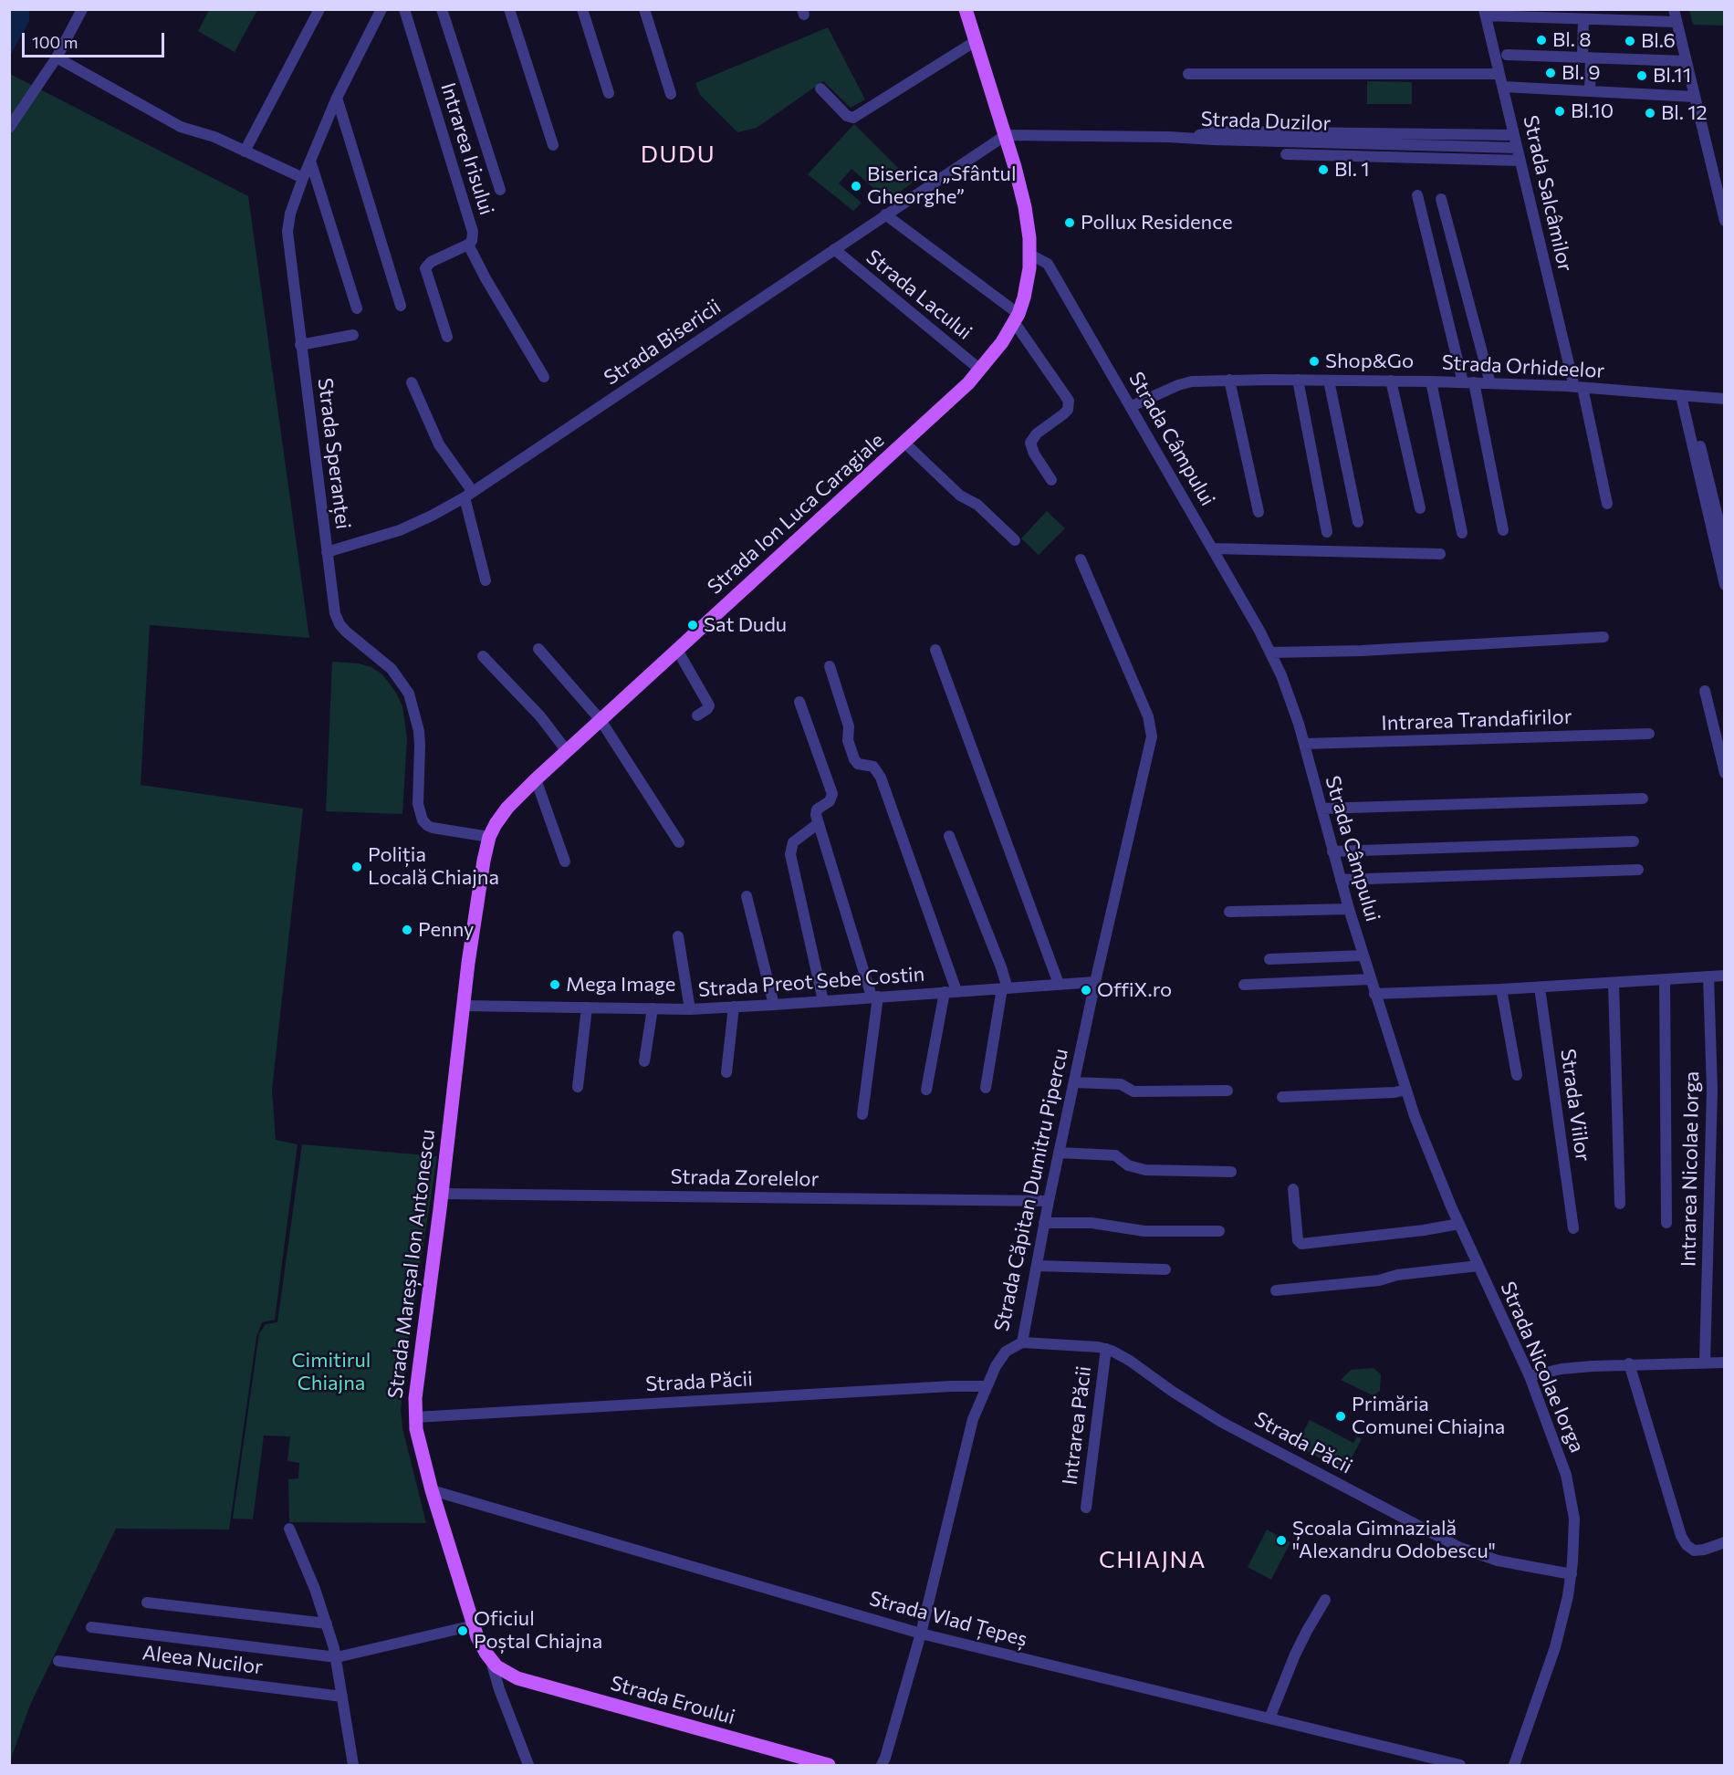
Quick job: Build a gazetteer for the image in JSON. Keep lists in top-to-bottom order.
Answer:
{
  "streets": {
    "main road": ["Strada Ion Luca Caragiale", "Strada Mareșal Ion Antonescu", "Strada Eroului"],
    "street": [
      "Strada Duzilor",
      "Intrarea Irisului",
      "Strada Salcâmilor",
      "Strada Lacului",
      "Strada Bisericii",
      "Strada Orhideelor",
      "Strada Câmpului",
      "Strada Speranței",
      "Intrarea Trandafirilor",
      "Strada Preot Sebe Costin",
      "Strada Viilor",
      "Intrarea Nicolae Iorga",
      "Strada Zorelelor",
      "Strada Căpitan Dumitru Pipercu",
      "Strada Nicolae Iorga",
      "Strada Păcii",
      "Intrarea Păcii",
      "Strada Vlad Țepeș",
      "Aleea Nucilor"
    ]
  },
  "crossings": [
    ["Strada Duzilor", "Strada Salcâmilor"],
    ["Strada Duzilor", "Strada Bisericii"],
    ["Strada Duzilor", "Strada Ion Luca Caragiale"],
    ["Strada Salcâmilor", "Strada Orhideelor"],
    ["Strada Lacului", "Strada Bisericii"],
    ["Strada Lacului", "Strada Ion Luca Caragiale"],
    ["Strada Bisericii", "Strada Speranței"],
    ["Strada Bisericii", "Strada Ion Luca Caragiale"],
    ["Strada Orhideelor", "Strada Câmpului"],
    ["Strada Câmpului", "Strada Ion Luca Caragiale"],
    ["Strada Câmpului", "Intrarea Trandafirilor"],
    ["Strada Câmpului", "Strada Nicolae Iorga"],
    ["Strada Speranței", "Strada Ion Luca Caragiale"],
    ["Strada Ion Luca Caragiale", "Strada Preot Sebe Costin"],
    ["Strada Ion Luca Caragiale", "Strada Mareșal Ion Antonescu"],
    ["Strada Preot Sebe Costin", "Strada Căpitan Dumitru Pipercu"],
    ["Strada Preot Sebe Costin", "Strada Mareșal Ion Antonescu"],
    ["Strada Zorelelor", "Strada Căpitan Dumitru Pipercu"],
    ["Strada Zorelelor", "Strada Mareșal Ion Antonescu"],
    ["Strada Căpitan Dumitru Pipercu", "Strada Păcii"],
    ["Strada Căpitan Dumitru Pipercu", "Strada Vlad Țepeș"],
    ["Strada Mareșal Ion Antonescu", "Strada Păcii"],
    ["Strada Mareșal Ion Antonescu", "Strada Vlad Țepeș"],
    ["Strada Mareșal Ion Antonescu", "Aleea Nucilor"],
    ["Strada Mareșal Ion Antonescu", "Strada Eroului"],
    ["Strada Nicolae Iorga", "Strada Păcii"],
    ["Strada Păcii", "Intrarea Păcii"]
  ],
  "districts": ["DUDU", "CHIAJNA"],
  "parks": ["Cimitirul Chiajna"],
  "places": [
    "Bl. 8",
    "Bl.6",
    "Bl. 9",
    "Bl.11",
    "Bl.10",
    "Bl. 12",
    "Bl. 1",
    "Biserica „Sfântul Gheorghe”",
    "Pollux Residence",
    "Shop&Go",
    "Sat Dudu",
    "Poliția Locală Chiajna",
    "Penny",
    "Mega Image",
    "OffiX.ro",
    "Primăria Comunei Chiajna",
    "Școala Gimnazială \"Alexandru Odobescu\"",
    "Oficiul Poștal Chiajna"
  ],
  "scale_bar": "100 m"
}
